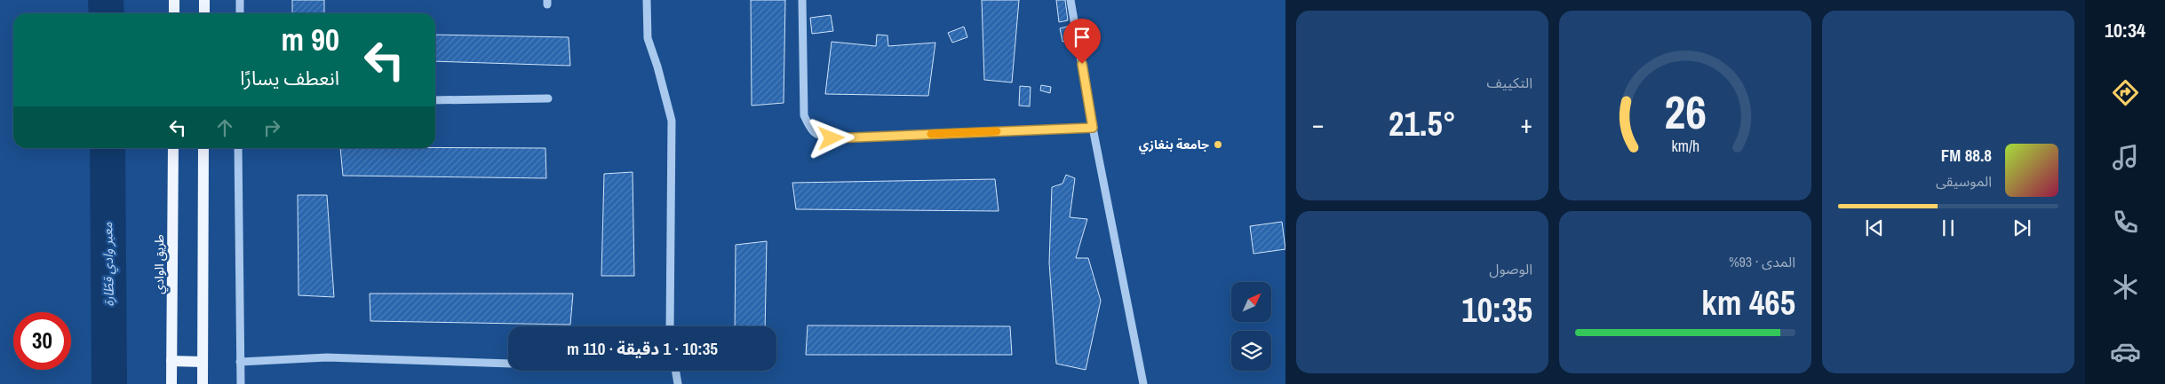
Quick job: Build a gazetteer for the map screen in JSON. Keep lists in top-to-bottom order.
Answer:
{
  "streets": {
    "main road": ["طريق الوادي"]
  },
  "water": ["معبر وادي قطّارة"],
  "places": ["جامعة بنغازي"],
  "north": "top right",
  "page": {
    "tabs": "10:34",
    "tile": [
      "التكييف",
      ["المدى · 93%", "465 km"],
      ["الوصول", "10:35"]
    ],
    "turn": ["90 m", "انعطف يسارًا"],
    "heat": ["−", "21.5°", "+"],
    "song": ["88.8 FM", "الموسيقى"],
    "limit": "30",
    "trip": "10:35 · 1 دقيقة · 110 m",
    "gauge": ["26", "km/h"]
  }
}
